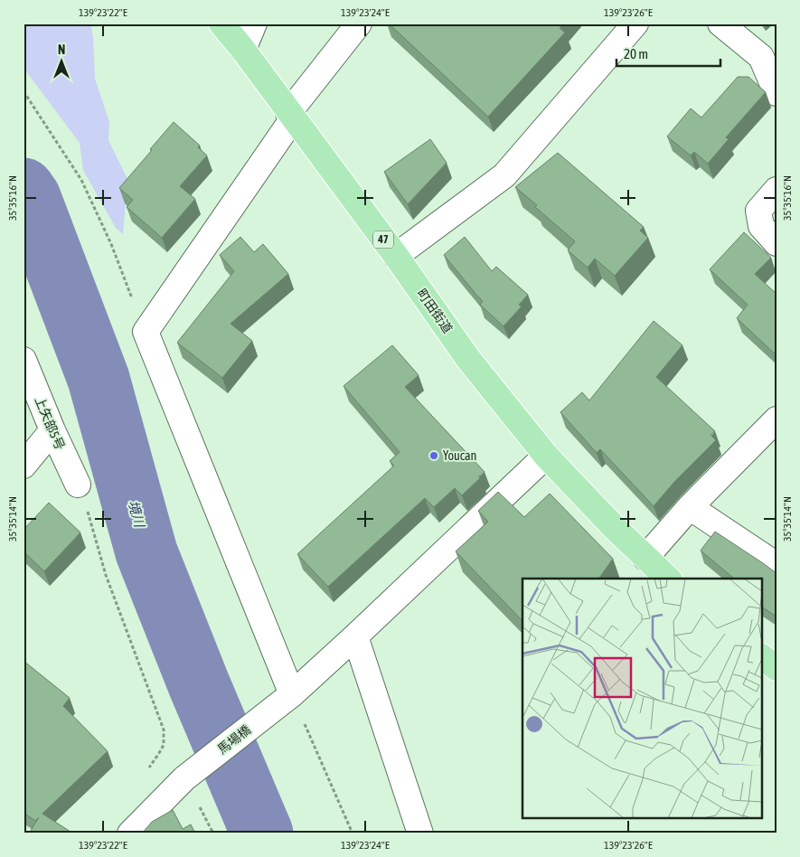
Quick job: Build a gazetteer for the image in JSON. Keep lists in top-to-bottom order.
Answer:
{
  "streets": {
    "main road": ["47", "町田街道"],
    "street": ["上矢部5号", "馬場橋"]
  },
  "crossings": [
    ["町田街道", "馬場橋"]
  ],
  "water": ["境川"],
  "places": ["Youcan"],
  "scale_bar": "20 m",
  "north": "top",
  "coordinates": [
    "139°23'22\"E",
    "139°23'24\"E",
    "139°23'26\"E",
    "35°35'16\"N",
    "35°35'14\"N"
  ]
}
